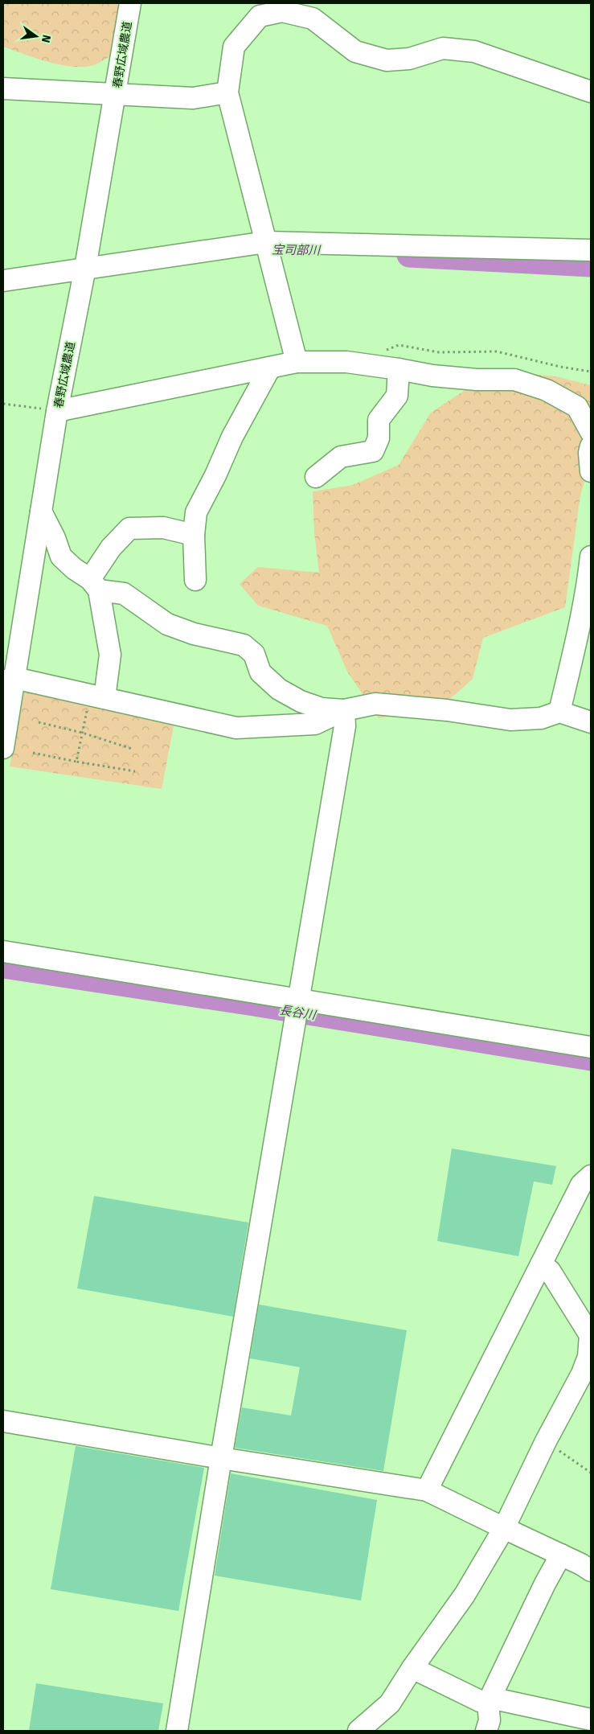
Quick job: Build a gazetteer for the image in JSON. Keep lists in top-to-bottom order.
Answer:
{
  "streets": {
    "street": ["春野広域農道"]
  },
  "water": ["宝司部川", "長谷川"],
  "north": "right"
}
